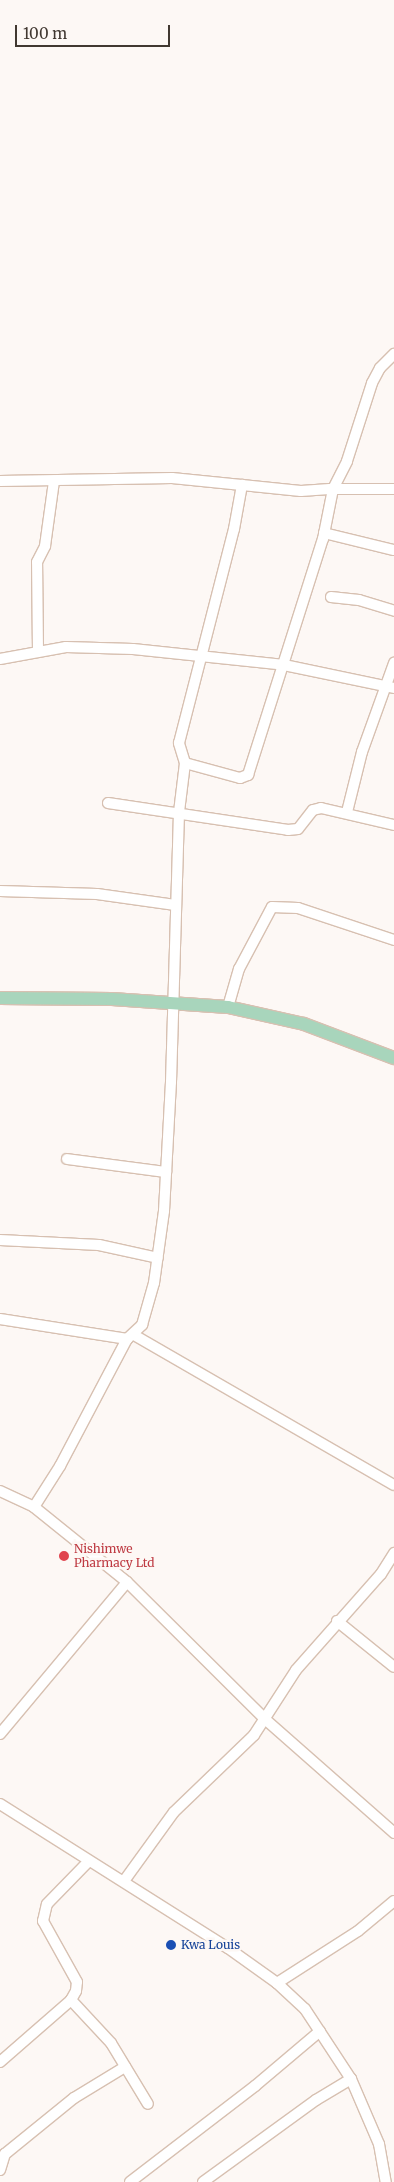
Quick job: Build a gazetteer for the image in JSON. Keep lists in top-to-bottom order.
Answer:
{
  "places": ["Nishimwe Pharmacy Ltd", "Kwa Louis"],
  "scale_bar": "100 m"
}
